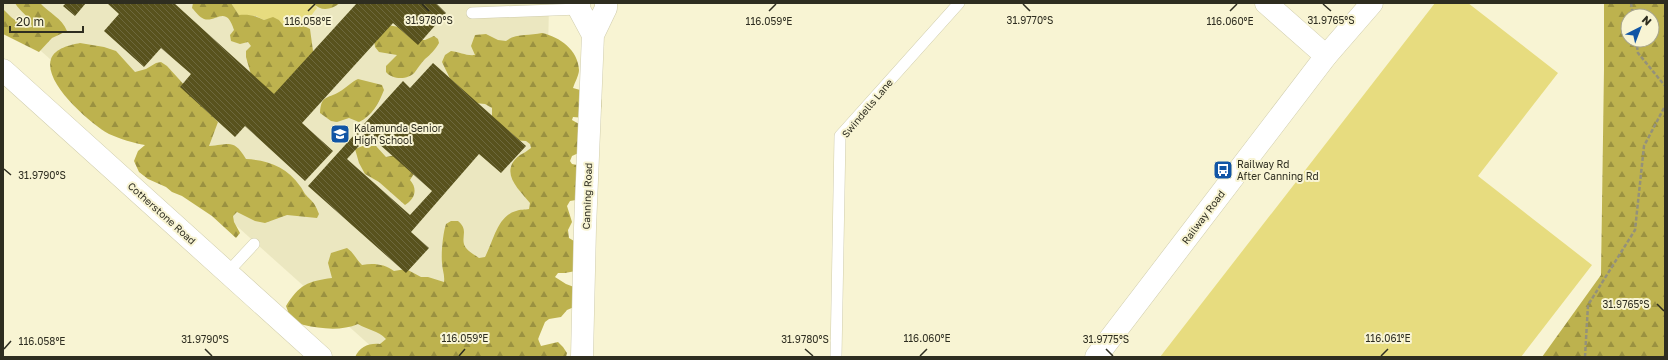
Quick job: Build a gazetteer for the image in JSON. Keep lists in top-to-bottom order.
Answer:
{
  "streets": {
    "street": ["Canning Road", "Cotherstone Road", "Railway Road"],
    "lane": ["Swindells Lane"]
  },
  "places": {
    "school or university": ["Kalamunda Senior High School"],
    "bus stop": ["Railway Rd After Canning Rd"]
  },
  "scale_bar": "20 m",
  "north": "top right",
  "coordinates": [
    "31.9765°S",
    "31.9780°S",
    "31.9770°S",
    "116.058°E",
    "116.059°E",
    "116.060°E",
    "31.9790°S",
    "116.061°E",
    "31.9775°S"
  ]
}
